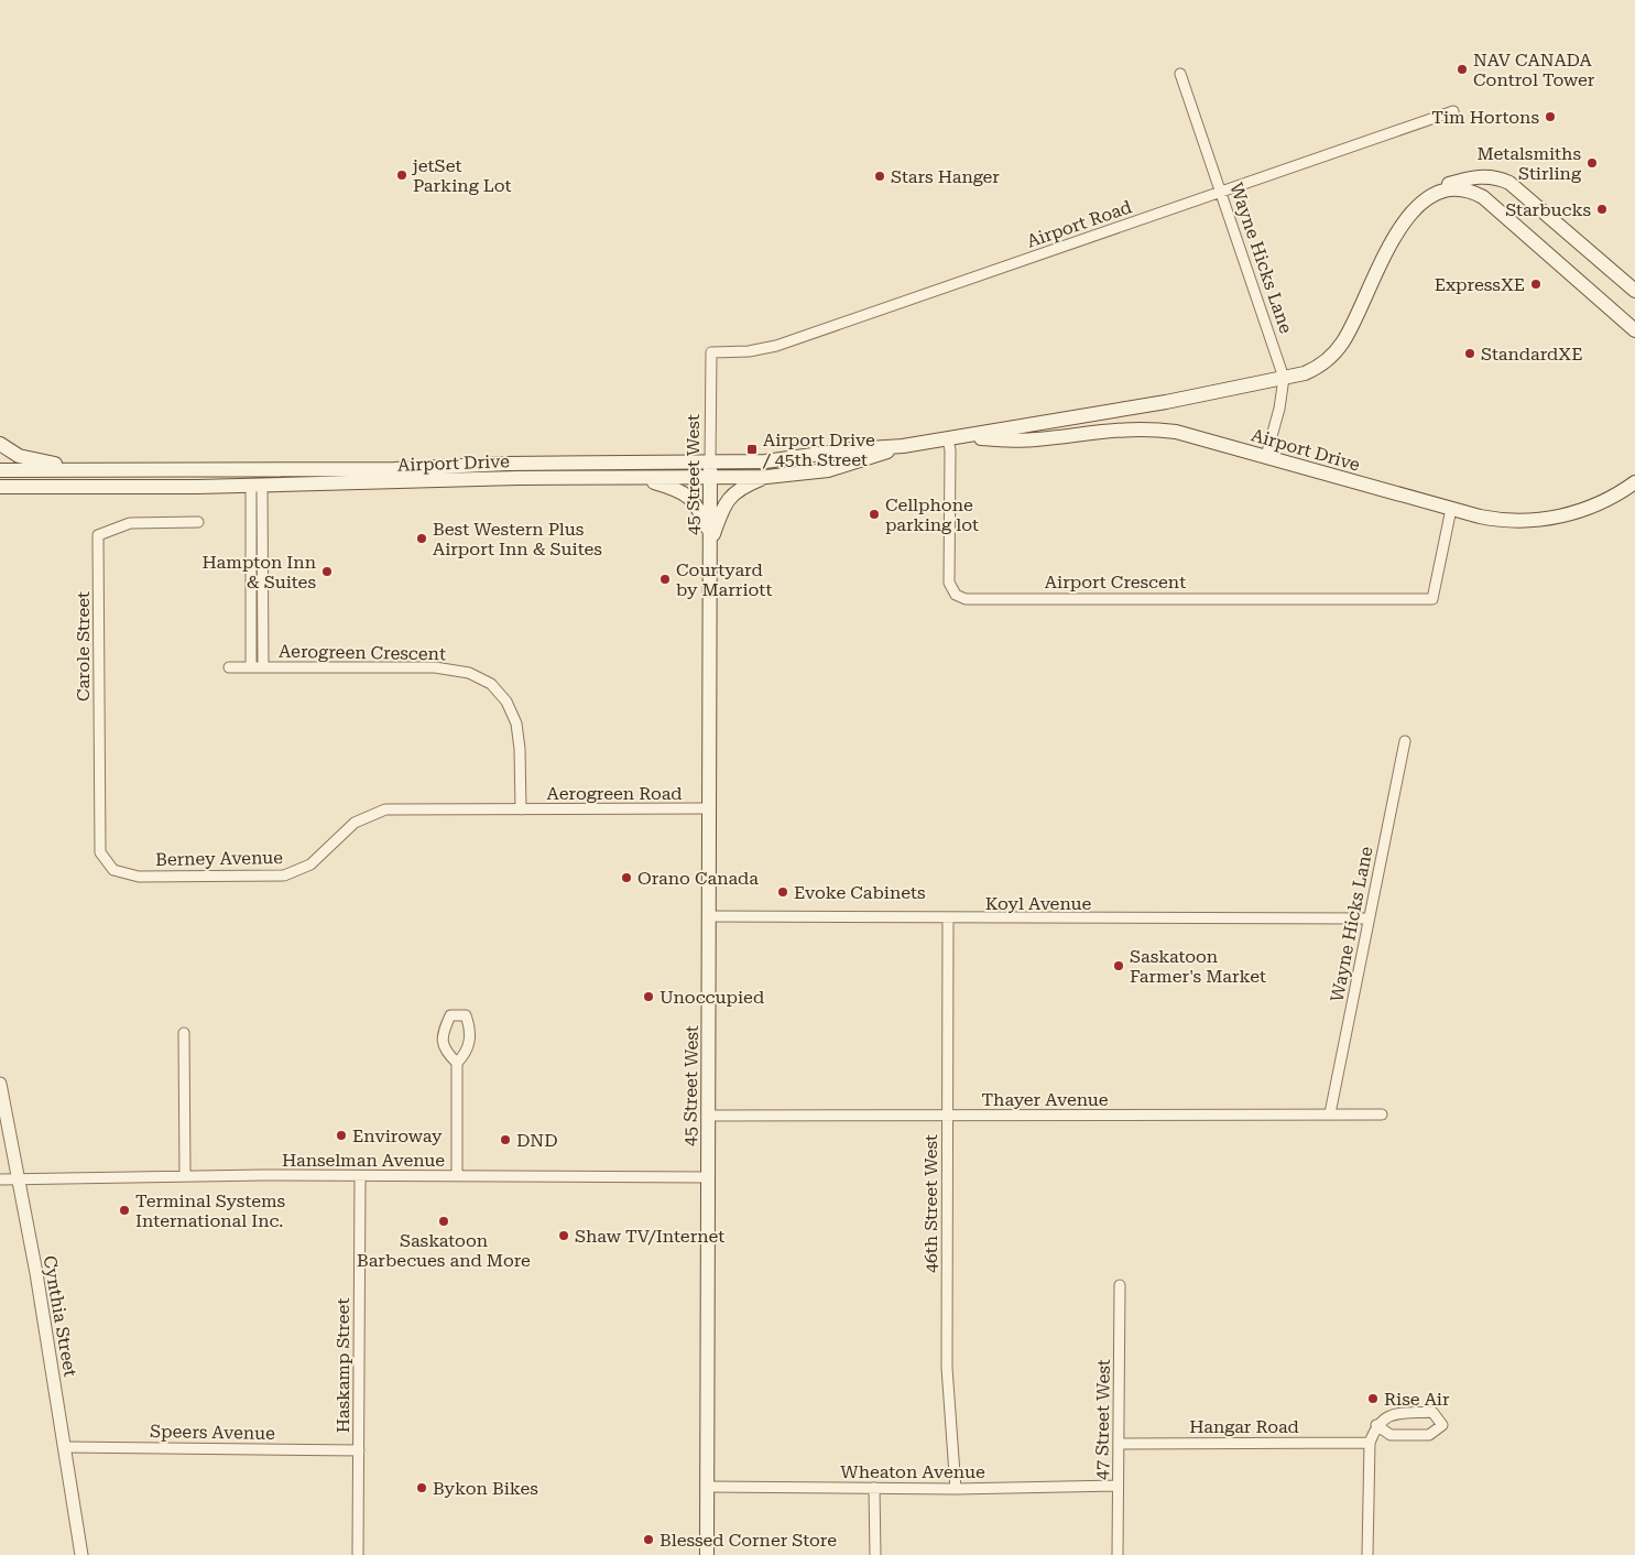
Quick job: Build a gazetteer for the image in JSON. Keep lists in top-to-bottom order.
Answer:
{
  "streets": {
    "main road": ["Airport Drive", "45 Street West"],
    "street": [
      "Airport Road",
      "Wayne Hicks Lane",
      "Airport Crescent",
      "Carole Street",
      "Aerogreen Crescent",
      "Aerogreen Road",
      "Berney Avenue",
      "Koyl Avenue",
      "Thayer Avenue",
      "Hanselman Avenue",
      "46th Street West",
      "Cynthia Street",
      "Haskamp Street",
      "47 Street West",
      "Hangar Road",
      "Speers Avenue",
      "Wheaton Avenue"
    ]
  },
  "crossings": [
    ["Airport Road", "Wayne Hicks Lane"],
    ["Airport Road", "45 Street West"],
    ["Wayne Hicks Lane", "Airport Drive"],
    ["Wayne Hicks Lane", "Koyl Avenue"],
    ["Wayne Hicks Lane", "Thayer Avenue"],
    ["Airport Drive", "45 Street West"],
    ["Airport Drive", "Airport Crescent"],
    ["45 Street West", "Aerogreen Road"],
    ["45 Street West", "Koyl Avenue"],
    ["45 Street West", "Thayer Avenue"],
    ["45 Street West", "Hanselman Avenue"],
    ["45 Street West", "Wheaton Avenue"],
    ["Carole Street", "Berney Avenue"],
    ["Aerogreen Crescent", "Aerogreen Road"],
    ["Aerogreen Crescent", "Berney Avenue"],
    ["Aerogreen Road", "Berney Avenue"],
    ["Koyl Avenue", "46th Street West"],
    ["Thayer Avenue", "46th Street West"],
    ["Hanselman Avenue", "Cynthia Street"],
    ["Hanselman Avenue", "Haskamp Street"],
    ["46th Street West", "Wheaton Avenue"],
    ["Cynthia Street", "Speers Avenue"],
    ["Haskamp Street", "Speers Avenue"],
    ["47 Street West", "Hangar Road"],
    ["47 Street West", "Wheaton Avenue"]
  ],
  "places": {
    "other": [
      "NAV CANADA Control Tower",
      "Tim Hortons",
      "Metalsmiths Stirling",
      "jetSet Parking Lot",
      "Stars Hanger",
      "Starbucks",
      "ExpressXE",
      "StandardXE",
      "Cellphone parking lot",
      "Best Western Plus Airport Inn & Suites",
      "Hampton Inn & Suites",
      "Courtyard by Marriott",
      "Orano Canada",
      "Evoke Cabinets",
      "Saskatoon Farmer's Market",
      "Unoccupied",
      "Enviroway",
      "DND",
      "Terminal Systems International Inc.",
      "Saskatoon Barbecues and More",
      "Shaw TV/Internet",
      "Rise Air",
      "Bykon Bikes",
      "Blessed Corner Store"
    ],
    "transit": ["Airport Drive / 45th Street"]
  }
}
